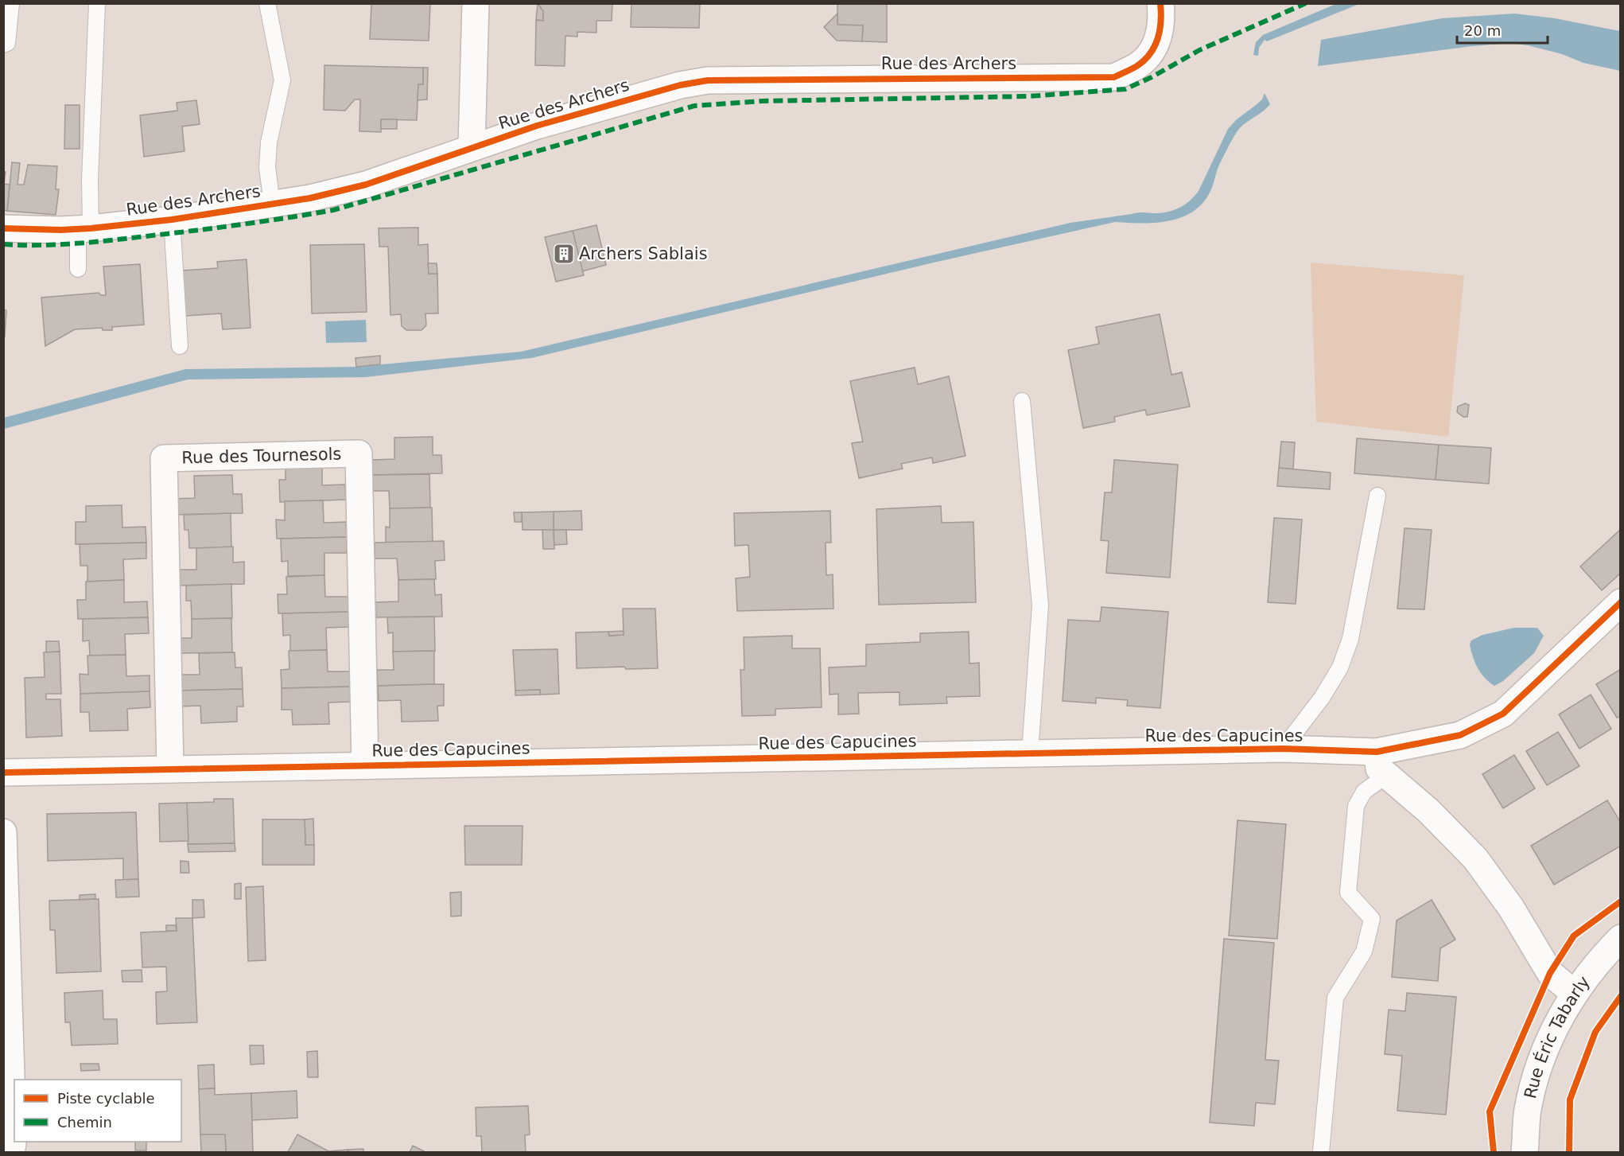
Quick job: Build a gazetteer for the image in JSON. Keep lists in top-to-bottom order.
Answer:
{
  "streets": {
    "street": [
      "Rue des Archers",
      "Rue des Tournesols",
      "Rue des Capucines",
      "Rue Éric Tabarly"
    ]
  },
  "crossings": [
    ["Rue des Tournesols", "Rue des Capucines"]
  ],
  "places": {
    "building": ["Archers Sablais"]
  },
  "legend": ["Piste cyclable", "Chemin"],
  "scale_bar": "20 m"
}
